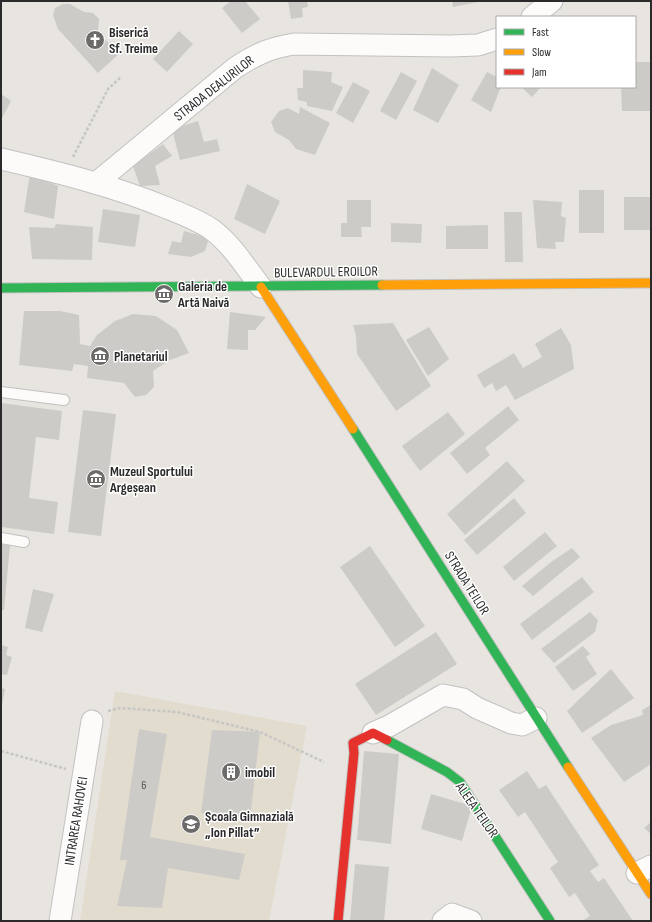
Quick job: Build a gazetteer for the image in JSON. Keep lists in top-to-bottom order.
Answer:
{
  "streets": {
    "street": [
      "STRADA DEALURILOR",
      "BULEVARDUL EROILOR",
      "STRADA TEILOR",
      "ALEEA TEILOR",
      "INTRAREA RAHOVEI"
    ]
  },
  "crossings": [
    ["BULEVARDUL EROILOR", "STRADA TEILOR"]
  ],
  "places": {
    "church": ["Biserică Sf. Treime"],
    "museum": ["Galeria de Artă Naivă", "Planetariul", "Muzeul Sportului Argeșean"],
    "building": ["imobil"],
    "school or university": ["Școala Gimnazială „Ion Pillat”"]
  },
  "house_numbers": ["6"],
  "legend": ["Fast", "Slow", "Jam"]
}
